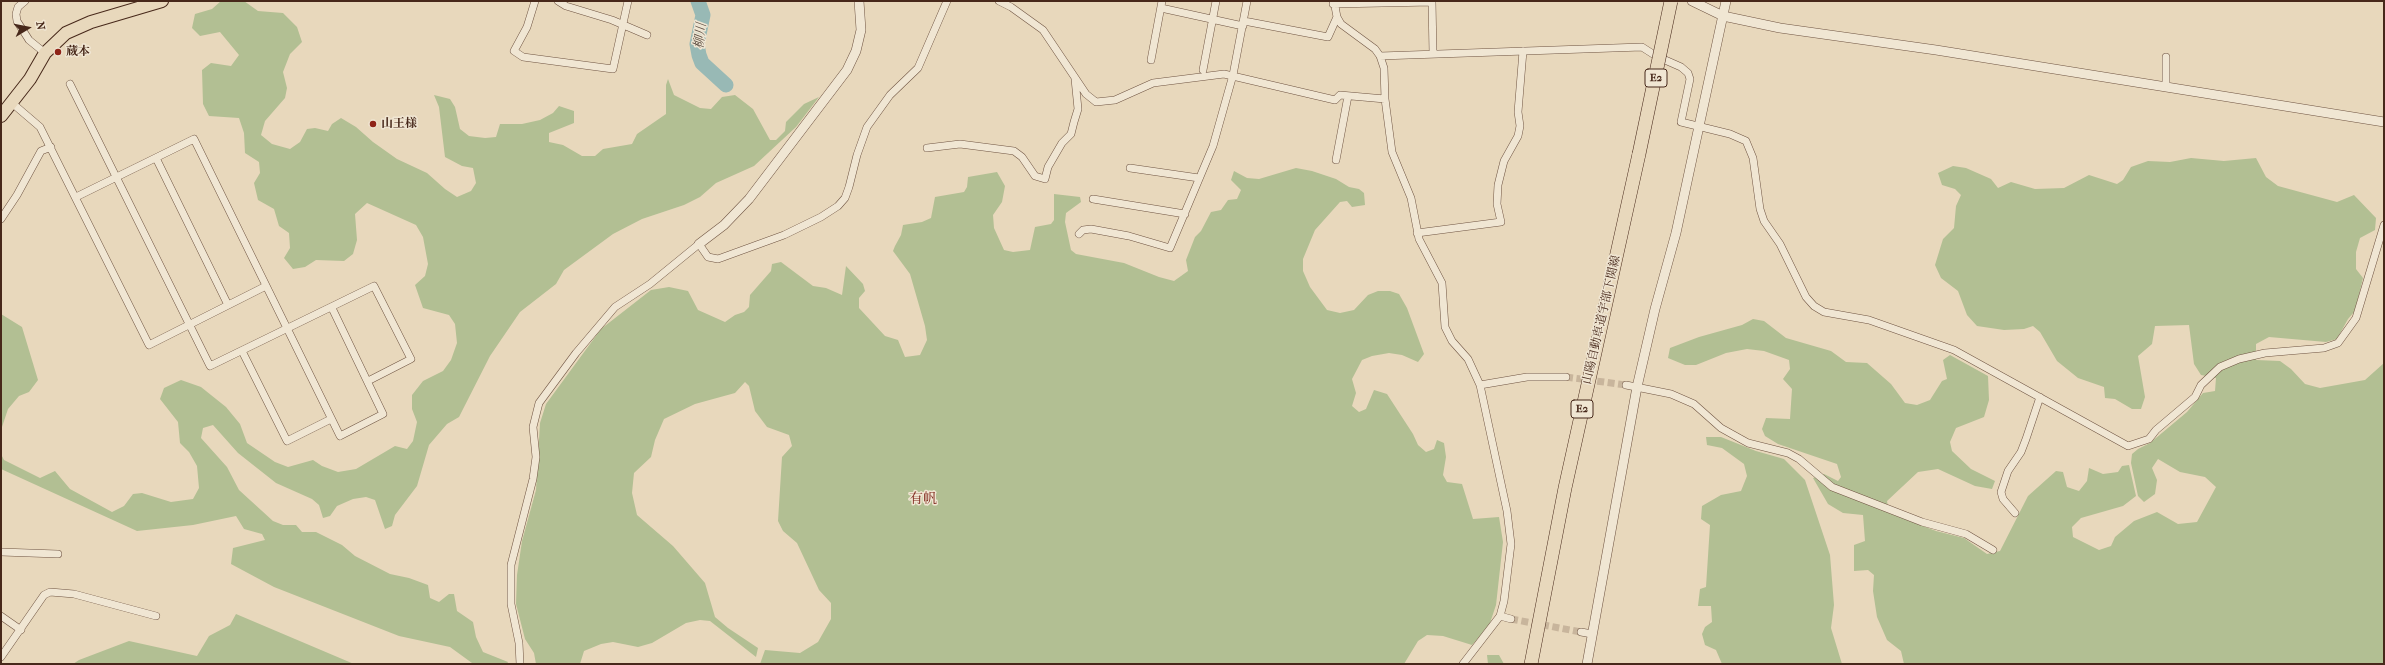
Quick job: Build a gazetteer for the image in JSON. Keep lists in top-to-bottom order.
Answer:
{
  "streets": {
    "highway": ["E2", "山陽自動車道宇部下関線"]
  },
  "districts": ["有帆"],
  "water": ["柳川"],
  "places": ["蔵本", "山王様"],
  "north": "right"
}
